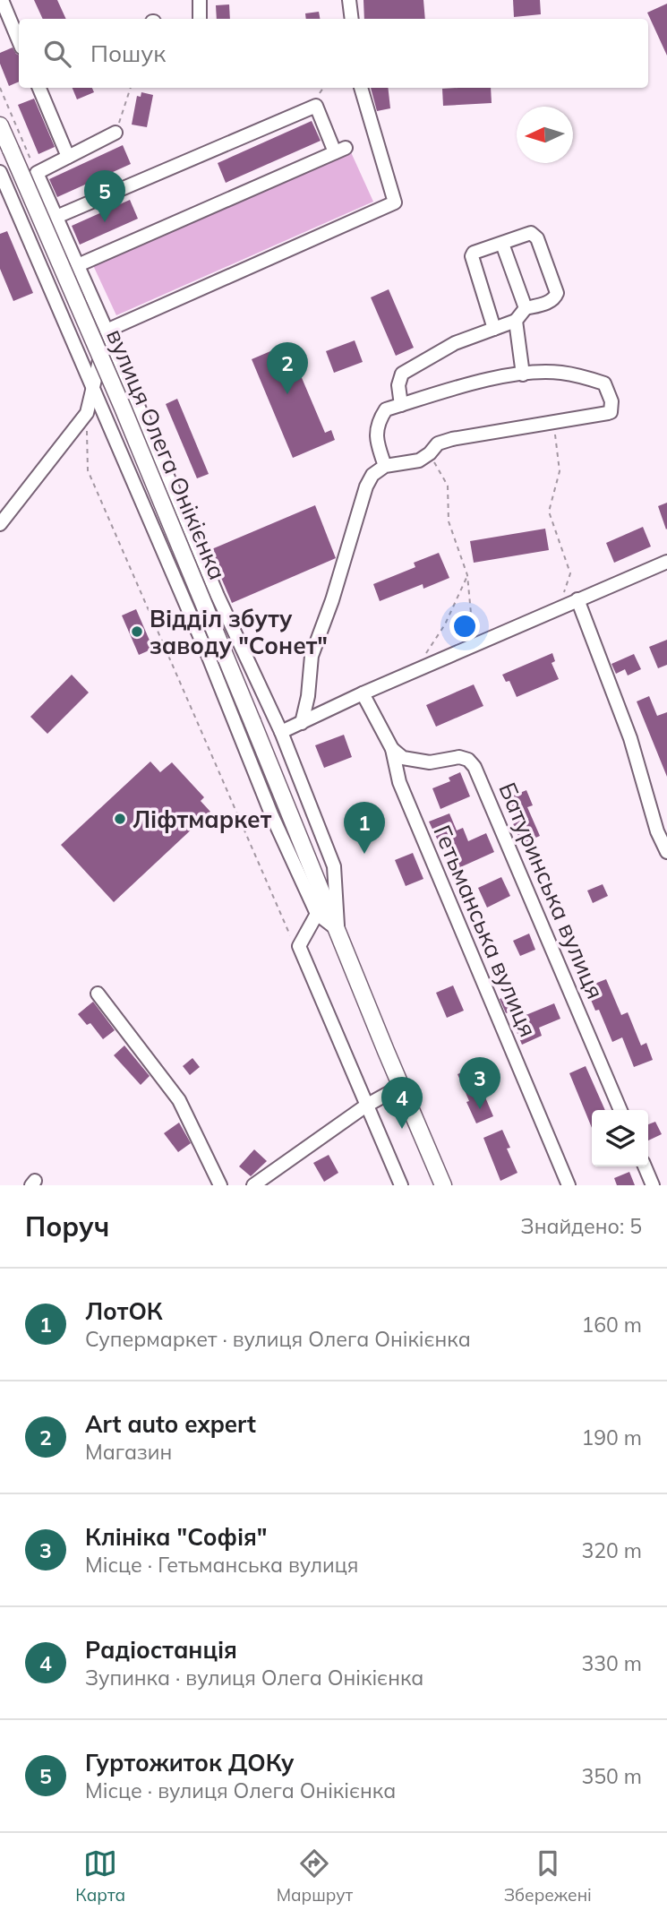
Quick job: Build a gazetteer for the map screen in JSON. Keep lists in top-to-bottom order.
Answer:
{
  "streets": {
    "main road": ["вулиця Олега Онікієнка"],
    "street": ["Батуринська вулиця", "Гетьманська вулиця"]
  },
  "crossings": [
    ["Батуринська вулиця", "Гетьманська вулиця"]
  ],
  "places": ["Відділ збуту заводу \"Сонет\"", "Ліфтмаркет"],
  "north": "left",
  "page": {
    "search": "Пошук",
    "pins": [
      "5",
      "2",
      "1",
      "3",
      "4"
    ],
    "heading": ["Поруч", "Знайдено: 5"],
    "list": [
      {
        "mark": "1",
        "name": "ЛотОК",
        "note": "Супермаркет · вулиця Олега Онікієнка",
        "value": "160 m"
      },
      {
        "mark": "2",
        "name": "Art auto expert",
        "note": "Магазин",
        "value": "190 m"
      },
      {
        "mark": "3",
        "name": "Клініка \"Софія\"",
        "note": "Місце · Гетьманська вулиця",
        "value": "320 m"
      },
      {
        "mark": "4",
        "name": "Радіостанція",
        "note": "Зупинка · вулиця Олега Онікієнка",
        "value": "330 m"
      },
      {
        "mark": "5",
        "name": "Гуртожиток ДОКу",
        "note": "Місце · вулиця Олега Онікієнка",
        "value": "350 m"
      }
    ],
    "nav": ["Карта", "Маршрут", "Збережені"]
  }
}
